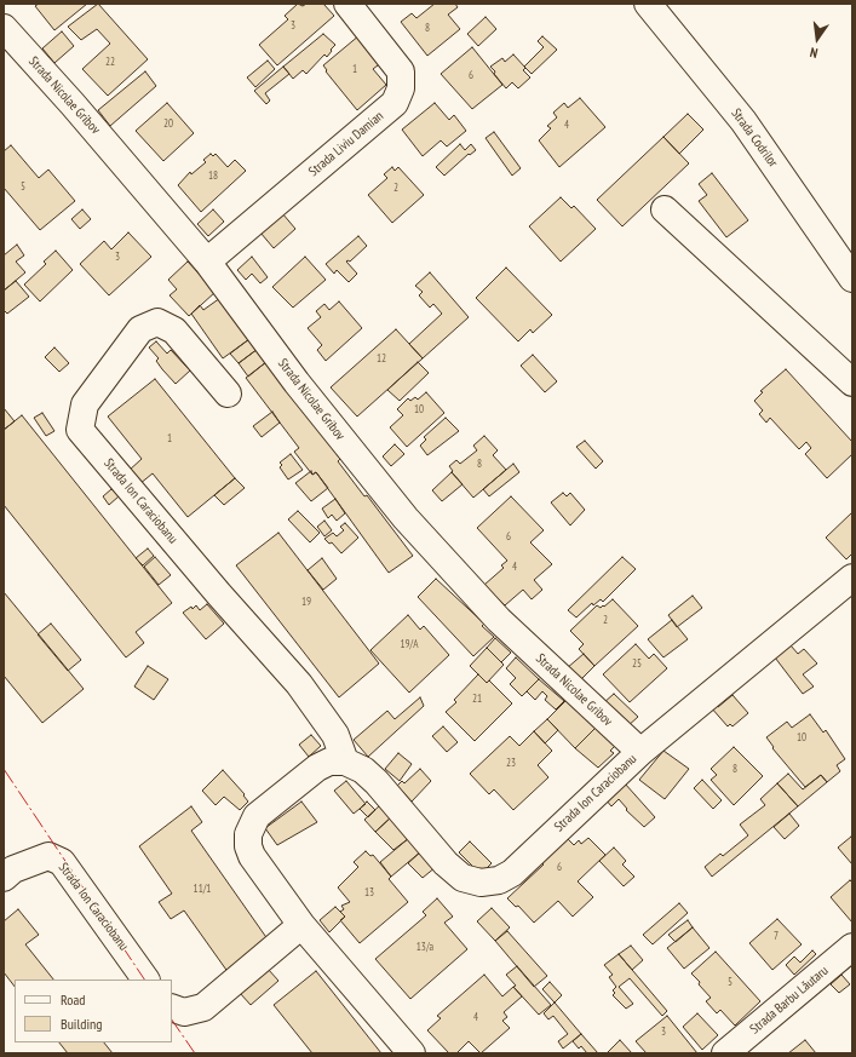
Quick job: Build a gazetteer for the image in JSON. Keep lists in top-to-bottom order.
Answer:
{
  "streets": {
    "street": [
      "Strada Nicolae Gribov",
      "Strada Codrilor",
      "Strada Liviu Damian",
      "Strada Ion Caraciobanu",
      "Strada Barbu Lăutaru"
    ]
  },
  "crossings": [
    ["Strada Nicolae Gribov", "Strada Liviu Damian"],
    ["Strada Nicolae Gribov", "Strada Ion Caraciobanu"]
  ],
  "house_numbers": [
    "3",
    "8",
    "22",
    "1",
    "6",
    "20",
    "4",
    "18",
    "5",
    "2",
    "3",
    "12",
    "10",
    "1",
    "8",
    "6",
    "4",
    "19",
    "2",
    "19/A",
    "25",
    "21",
    "10",
    "23",
    "8",
    "6",
    "11/1",
    "13",
    "7",
    "13/a",
    "5",
    "4",
    "3"
  ],
  "legend": ["Road", "Building"],
  "north": "bottom"
}
